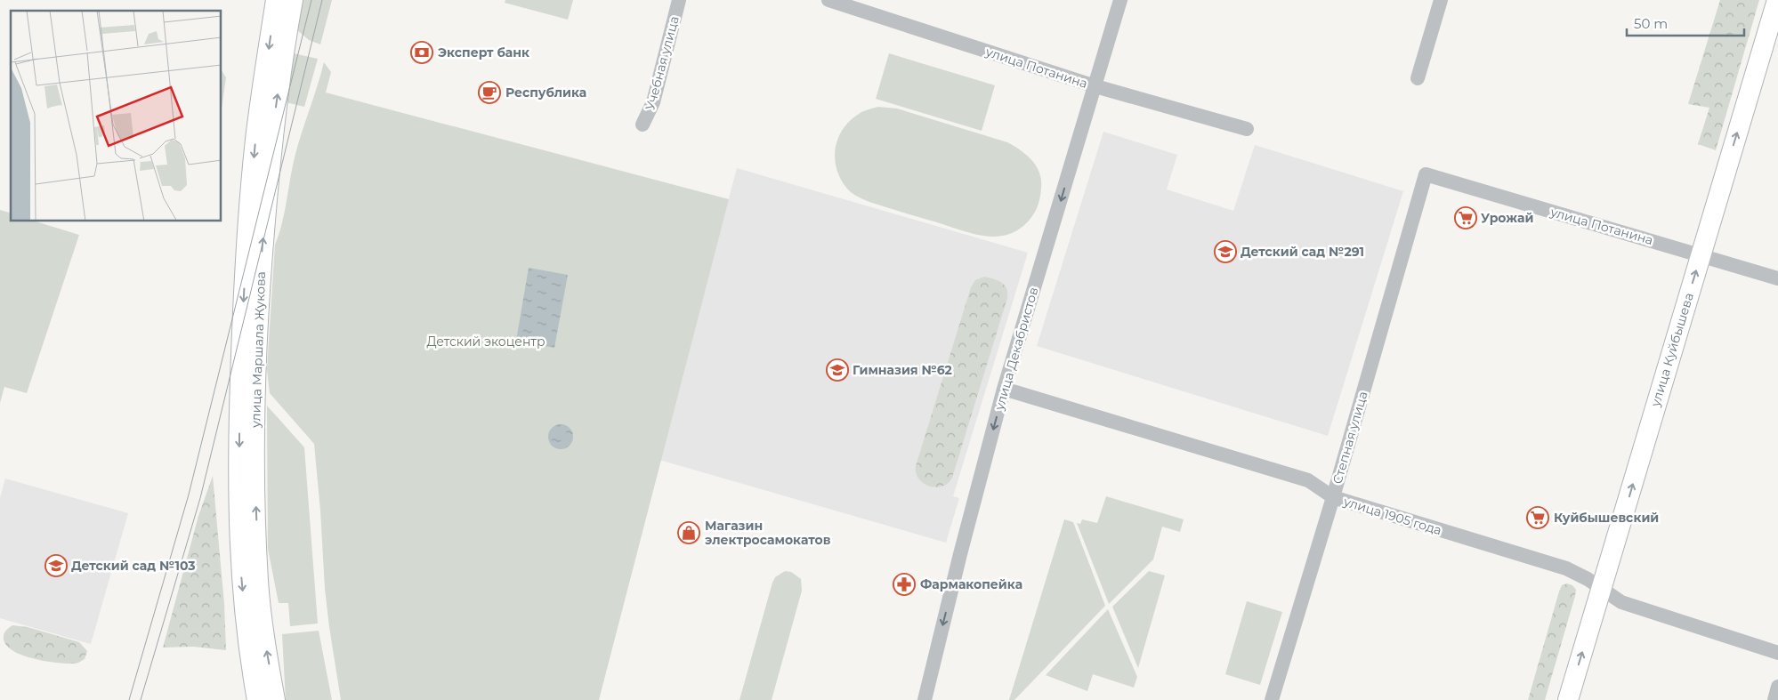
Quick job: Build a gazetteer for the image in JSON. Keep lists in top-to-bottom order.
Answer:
{
  "streets": {
    "main road": ["улица Маршала Жукова", "улица Куйбышева"],
    "street": [
      "Учебная улица",
      "улица Потанина",
      "улица Декабристов",
      "Степная улица",
      "улица 1905 года"
    ]
  },
  "crossings": [
    ["улица Потанина", "улица Декабристов"],
    ["улица Потанина", "улица Куйбышева"],
    ["улица Потанина", "Степная улица"],
    ["улица Декабристов", "улица 1905 года"],
    ["улица Куйбышева", "улица 1905 года"],
    ["Степная улица", "улица 1905 года"]
  ],
  "one_way": ["улица Декабристов", "улица Куйбышева"],
  "parks": ["Детский экоцентр"],
  "places": {
    "bank": ["Эксперт банк"],
    "cafe": ["Республика"],
    "supermarket": ["Урожай", "Куйбышевский"],
    "school or university": ["Детский сад №291", "Гимназия №62", "Детский сад №103"],
    "shop": ["Магазин электросамокатов"],
    "pharmacy": ["Фармакопейка"]
  },
  "scale_bar": "50 m"
}
